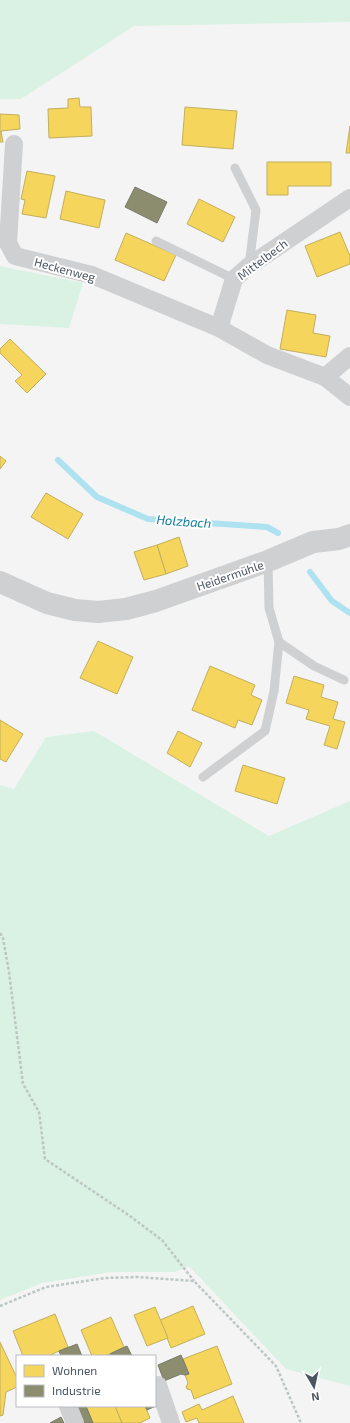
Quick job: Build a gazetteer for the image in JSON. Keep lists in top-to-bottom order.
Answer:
{
  "streets": {
    "street": ["Mittelbech", "Heckenweg", "Heidermühle"]
  },
  "crossings": [
    ["Mittelbech", "Heckenweg"]
  ],
  "water": ["Holzbach"],
  "legend": ["Wohnen", "Industrie"],
  "north": "bottom"
}
